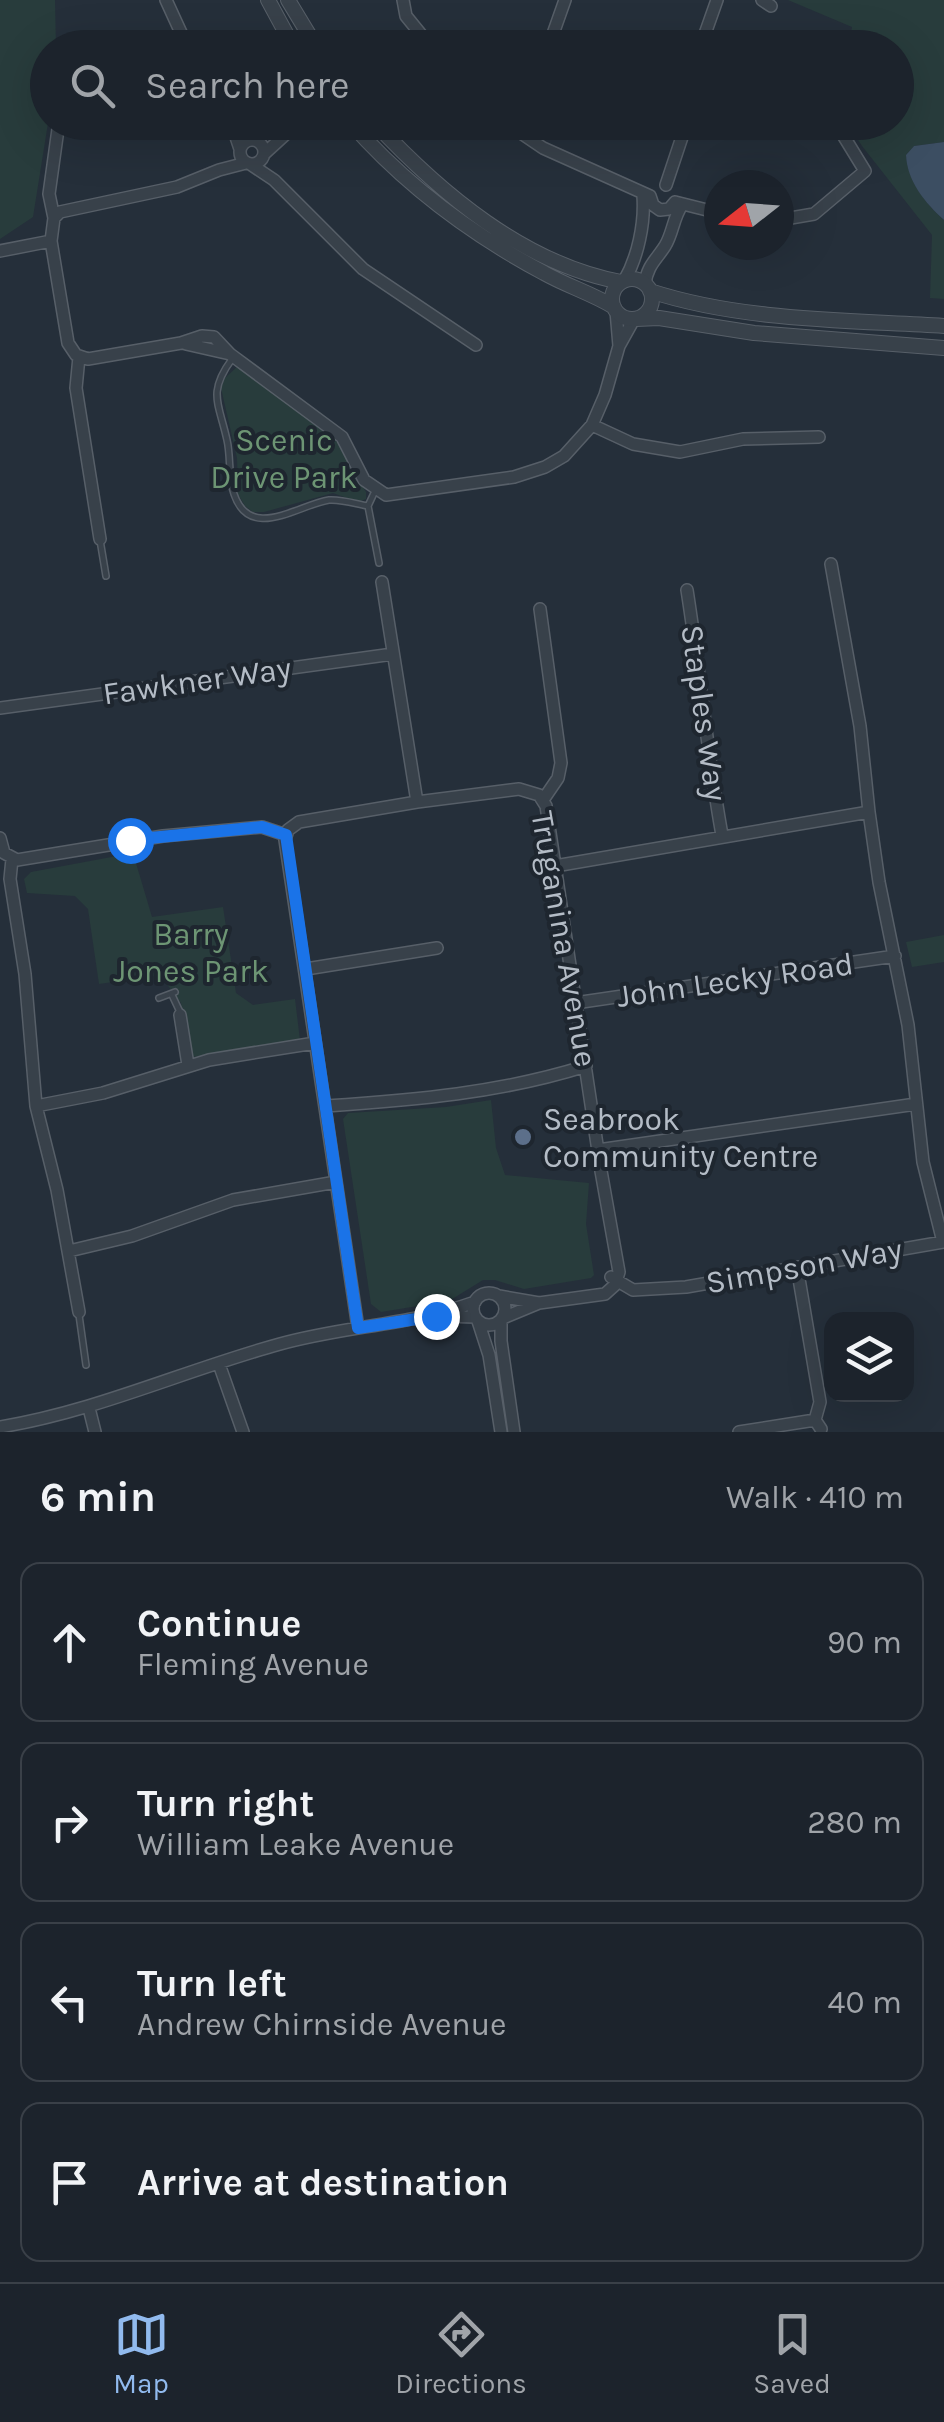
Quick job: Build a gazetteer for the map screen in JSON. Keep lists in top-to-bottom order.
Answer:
{
  "streets": {
    "street": [
      "Fawkner Way",
      "Staples Way",
      "Truganina Avenue",
      "John Lecky Road",
      "Simpson Way"
    ]
  },
  "crossings": [
    ["Truganina Avenue", "John Lecky Road"],
    ["Truganina Avenue", "Simpson Way"],
    ["John Lecky Road", "Simpson Way"]
  ],
  "parks": ["Scenic Drive Park", "Barry Jones Park"],
  "places": ["Seabrook Community Centre"],
  "north": "left",
  "page": {
    "search": "Search here",
    "heading": ["6 min", "Walk · 410 m"],
    "list": [
      ["Continue", "Fleming Avenue", "90 m"],
      ["Turn right", "William Leake Avenue", "280 m"],
      ["Turn left", "Andrew Chirnside Avenue", "40 m"],
      "Arrive at destination"
    ],
    "nav": ["Map", "Directions", "Saved"]
  }
}
